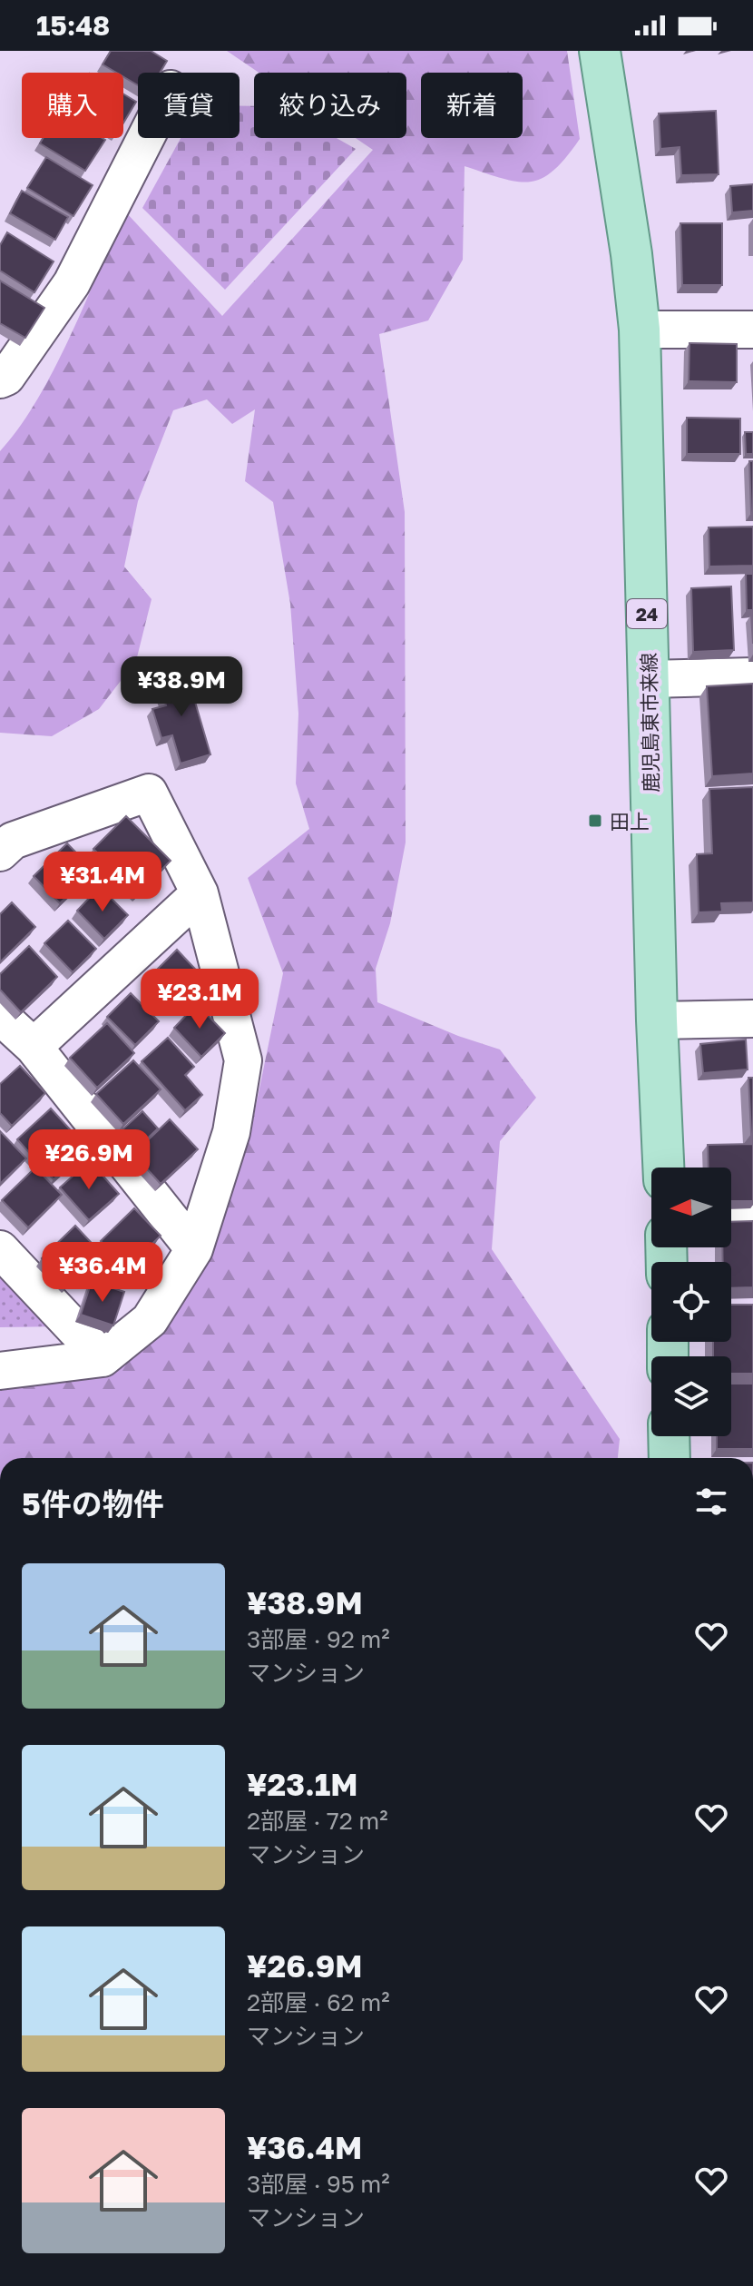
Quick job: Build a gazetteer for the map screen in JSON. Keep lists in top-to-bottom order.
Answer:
{
  "streets": {
    "main road": ["24", "鹿児島東市来線"]
  },
  "places": {
    "transit": ["田上"]
  },
  "north": "left",
  "page": {
    "status": "15:48",
    "chip": [
      "購入",
      "賃貸",
      "絞り込み",
      "新着"
    ],
    "price": [
      "¥38.9M",
      "¥31.4M",
      "¥23.1M",
      "¥26.9M",
      "¥36.4M"
    ],
    "heading": "5件の物件",
    "list": [
      {
        "name": "¥38.9M",
        "note": "3部屋 · 92 m² · マンション"
      },
      {
        "name": "¥23.1M",
        "note": "2部屋 · 72 m² · マンション"
      },
      {
        "name": "¥26.9M",
        "note": "2部屋 · 62 m² · マンション"
      },
      {
        "name": "¥36.4M",
        "note": "3部屋 · 95 m² · マンション"
      }
    ]
  }
}
